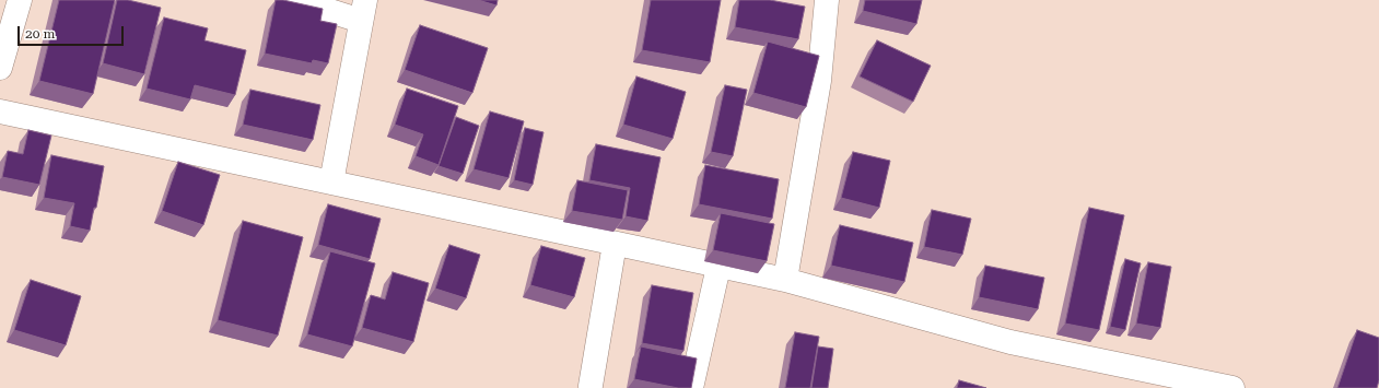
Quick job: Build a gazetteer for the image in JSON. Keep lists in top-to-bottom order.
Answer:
{
  "scale_bar": "20 m"
}
